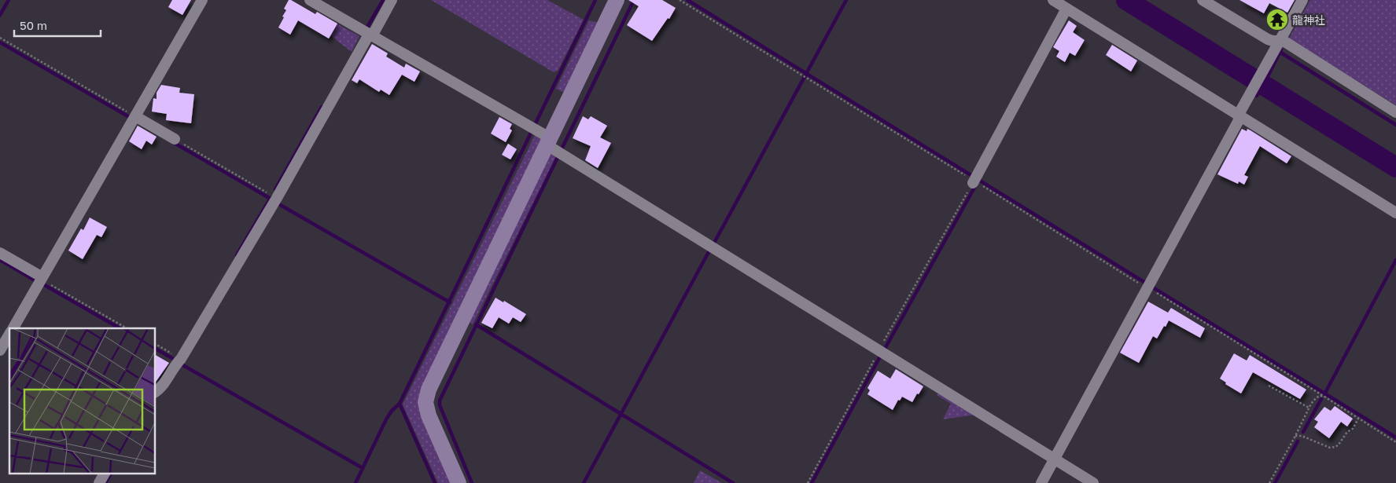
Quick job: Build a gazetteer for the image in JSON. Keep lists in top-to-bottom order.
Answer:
{
  "places": {
    "temple": ["龍神社"]
  },
  "scale_bar": "50 m"
}
